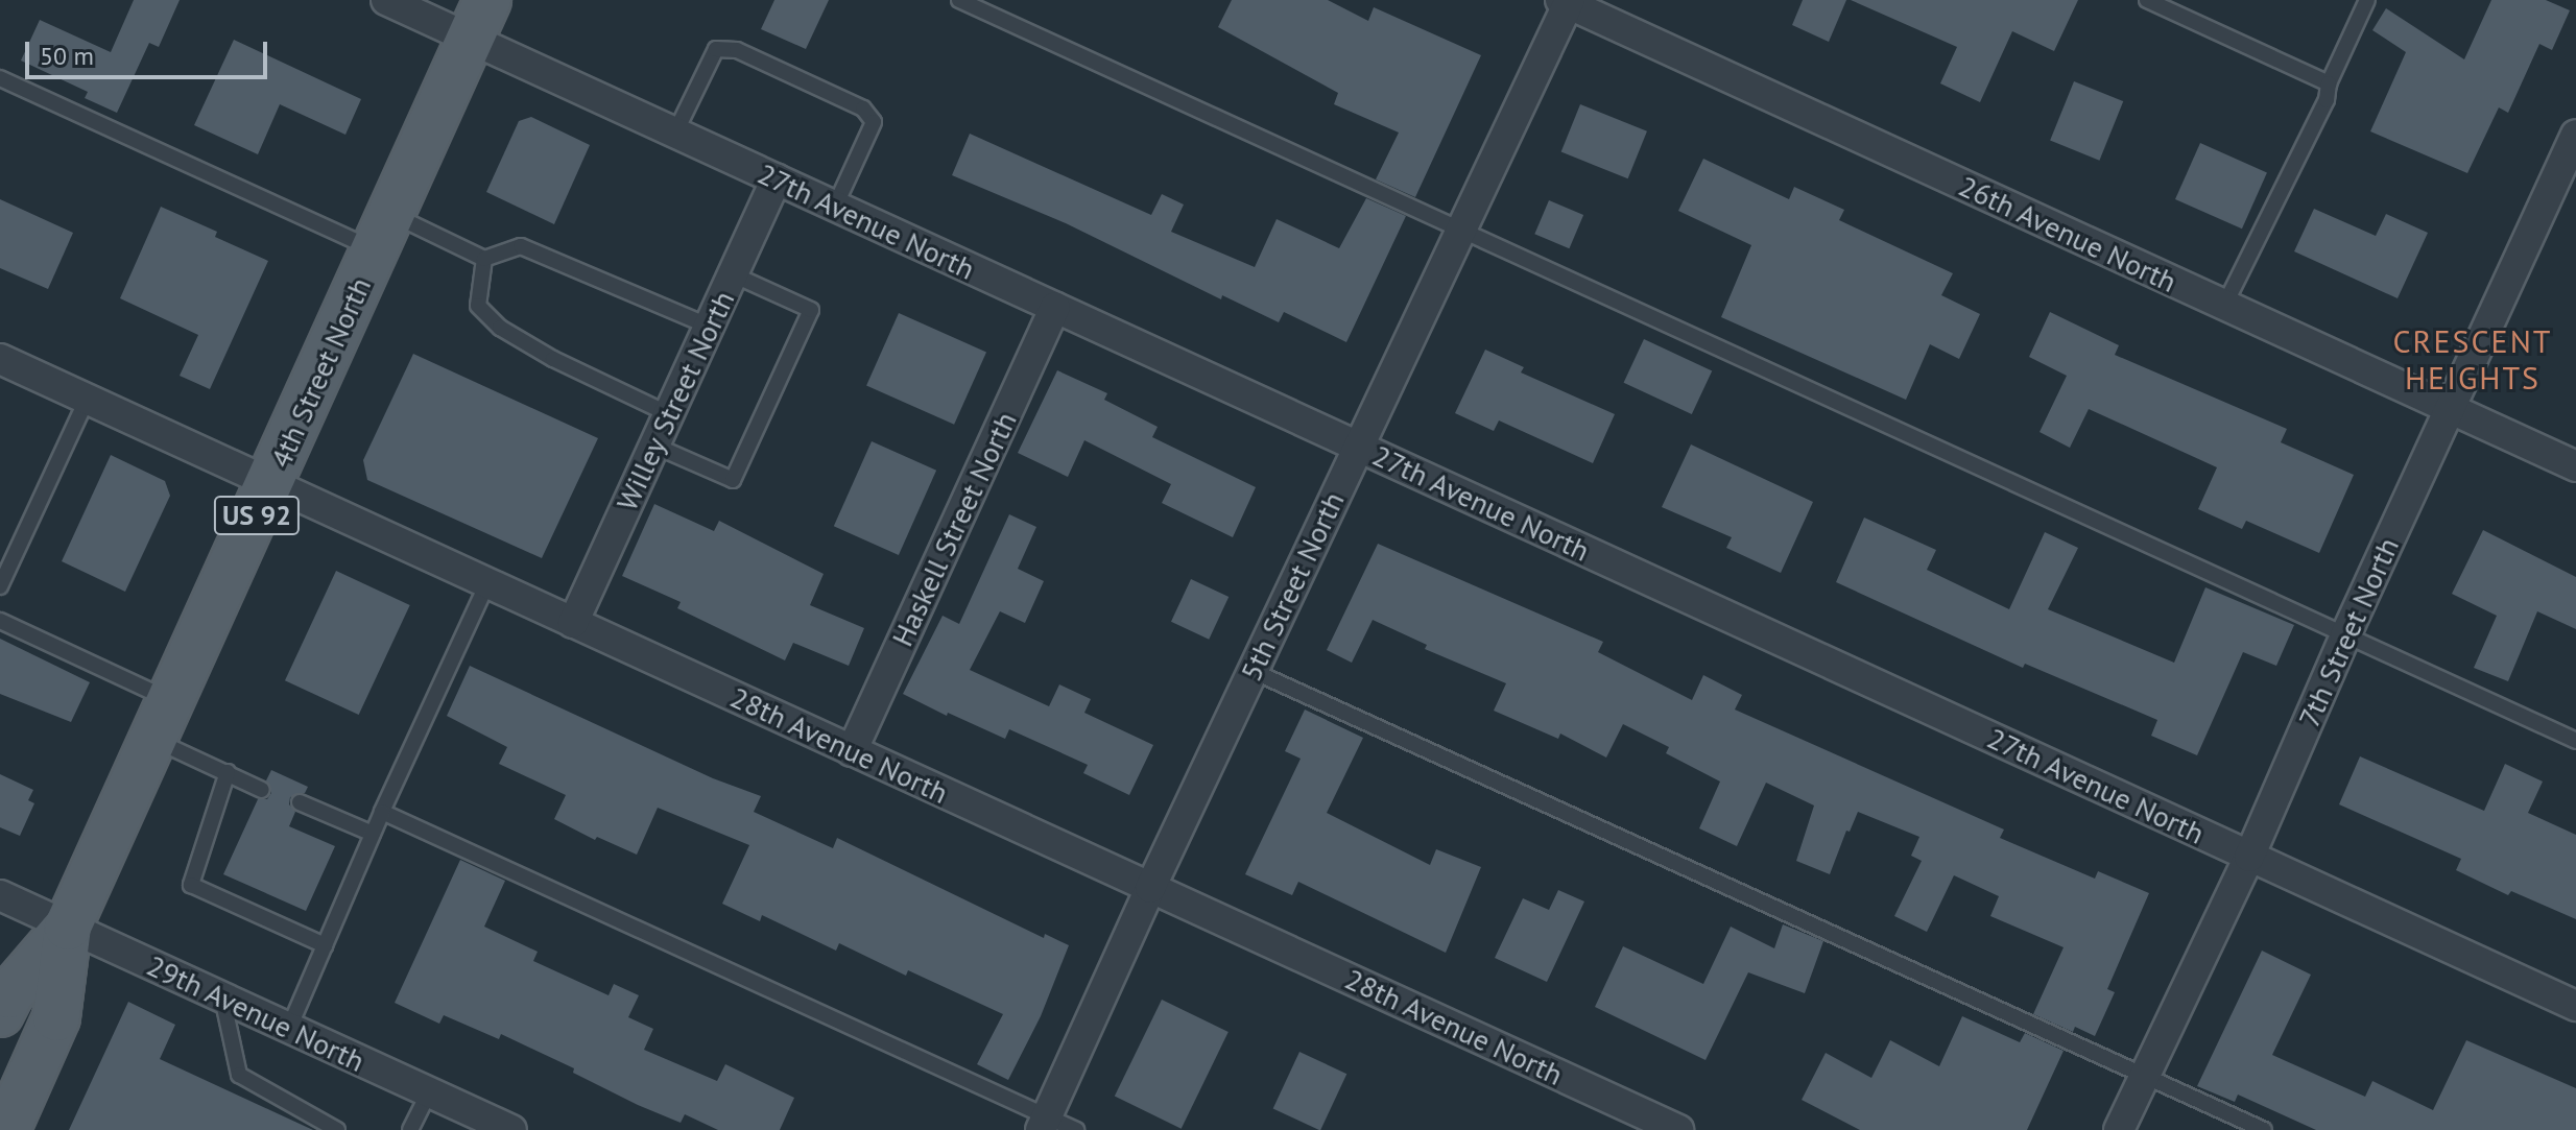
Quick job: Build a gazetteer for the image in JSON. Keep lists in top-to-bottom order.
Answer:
{
  "streets": {
    "main road": ["4th Street North", "US 92"],
    "street": [
      "27th Avenue North",
      "26th Avenue North",
      "Willey Street North",
      "Haskell Street North",
      "5th Street North",
      "7th Street North",
      "28th Avenue North",
      "29th Avenue North"
    ]
  },
  "crossings": [
    ["27th Avenue North", "4th Street North"],
    ["27th Avenue North", "Willey Street North"],
    ["27th Avenue North", "Haskell Street North"],
    ["27th Avenue North", "5th Street North"],
    ["27th Avenue North", "7th Street North"],
    ["26th Avenue North", "5th Street North"],
    ["26th Avenue North", "7th Street North"],
    ["4th Street North", "28th Avenue North"],
    ["4th Street North", "29th Avenue North"],
    ["Willey Street North", "28th Avenue North"],
    ["Haskell Street North", "28th Avenue North"],
    ["5th Street North", "28th Avenue North"]
  ],
  "districts": ["CRESCENT HEIGHTS"],
  "scale_bar": "50 m"
}
